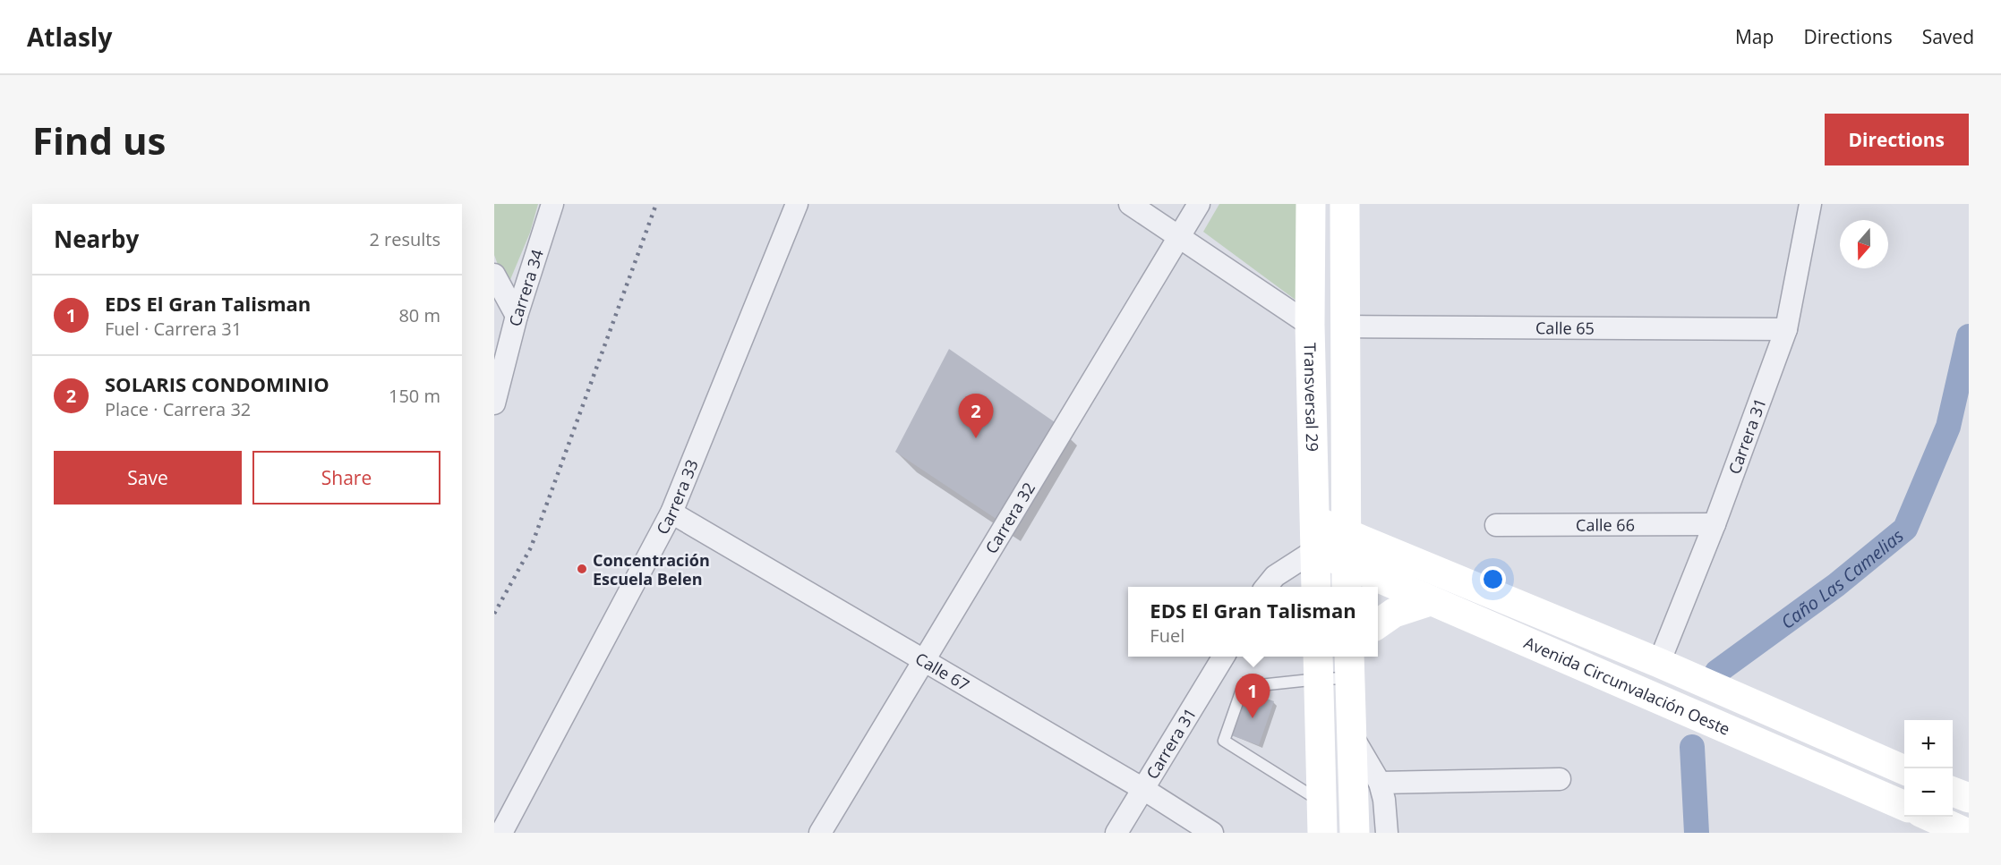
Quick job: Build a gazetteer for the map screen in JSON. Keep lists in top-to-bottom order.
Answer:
{
  "streets": {
    "main road": ["Transversal 29", "Avenida Circunvalación Oeste"],
    "street": [
      "Carrera 34",
      "Calle 65",
      "Carrera 31",
      "Carrera 33",
      "Carrera 32",
      "Calle 66",
      "Calle 67"
    ]
  },
  "crossings": [
    ["Calle 65", "Transversal 29"],
    ["Calle 65", "Carrera 31"],
    ["Transversal 29", "Avenida Circunvalación Oeste"],
    ["Carrera 31", "Calle 66"],
    ["Carrera 31", "Calle 67"],
    ["Carrera 31", "Avenida Circunvalación Oeste"],
    ["Carrera 33", "Calle 67"],
    ["Carrera 32", "Calle 67"]
  ],
  "water": ["Caño Las Camelias"],
  "places": ["Concentración Escuela Belen"],
  "north": "bottom",
  "page": {
    "header": "Atlasly",
    "nav": ["Map", "Directions", "Saved"],
    "buttons": [
      "Directions",
      ["Save", "Share"]
    ],
    "title": "Find us",
    "heading": ["Nearby", "2 results"],
    "list": [
      {
        "mark": "1",
        "name": "EDS El Gran Talisman",
        "note": "Fuel · Carrera 31",
        "value": "80 m"
      },
      {
        "mark": "2",
        "name": "SOLARIS CONDOMINIO",
        "note": "Place · Carrera 32",
        "value": "150 m"
      }
    ],
    "pins": ["2", "1"],
    "popup": ["EDS El Gran Talisman", "Fuel"],
    "map_buttons": ["+", "−"]
  }
}
